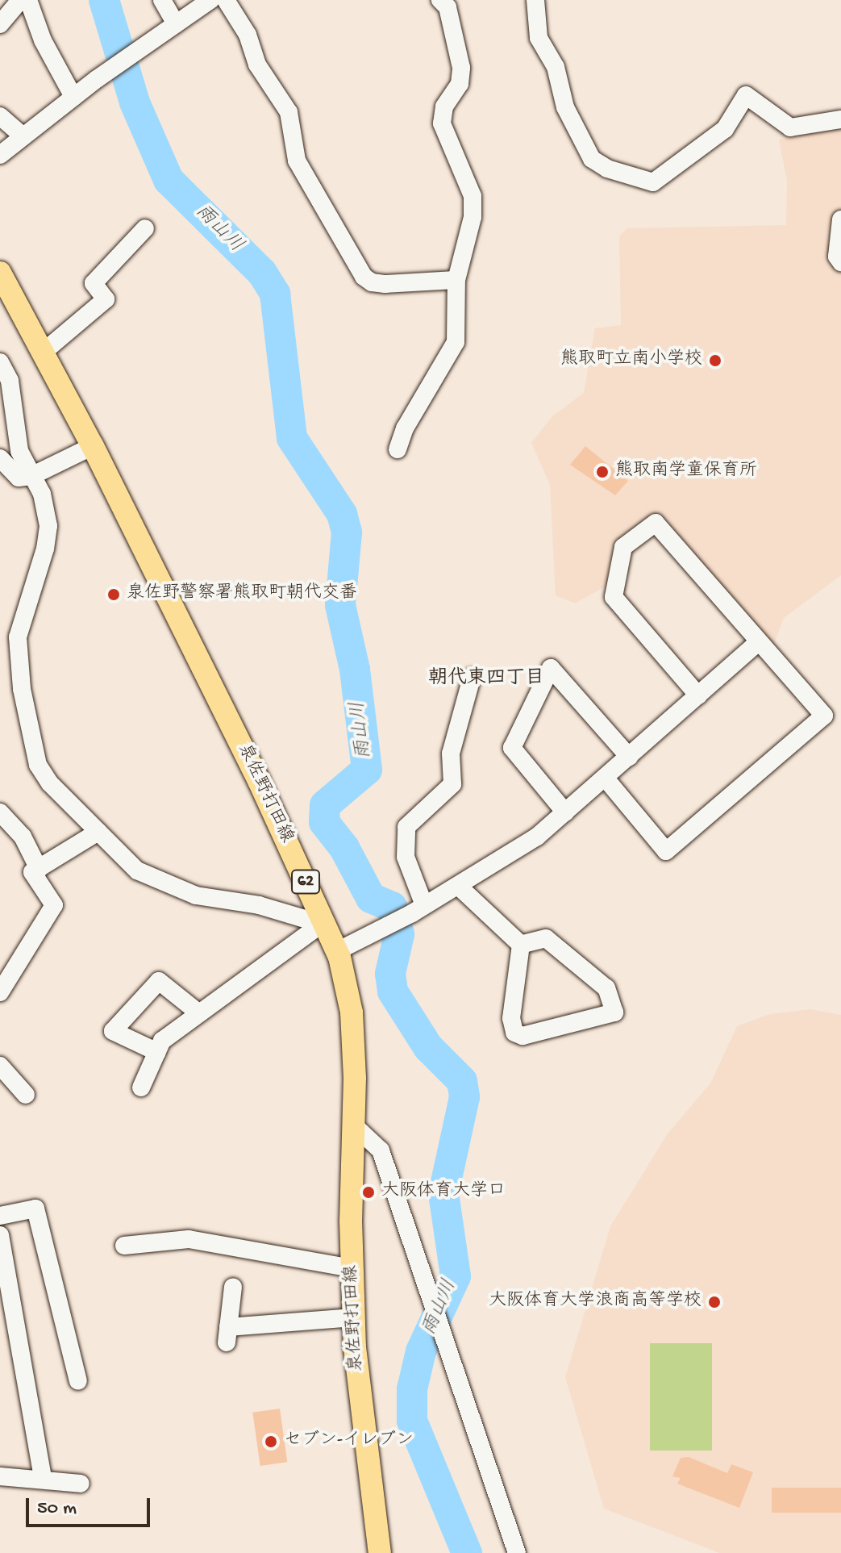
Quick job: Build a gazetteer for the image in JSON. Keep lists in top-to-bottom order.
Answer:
{
  "streets": {
    "main road": ["泉佐野打田線", "62"]
  },
  "districts": ["朝代東四丁目"],
  "water": ["雨山川"],
  "places": [
    "熊取町立南小学校",
    "熊取南学童保育所",
    "泉佐野警察署熊取町朝代交番",
    "大阪体育大学口",
    "大阪体育大学浪商高等学校",
    "セブン-イレブン"
  ],
  "scale_bar": "50 m"
}
